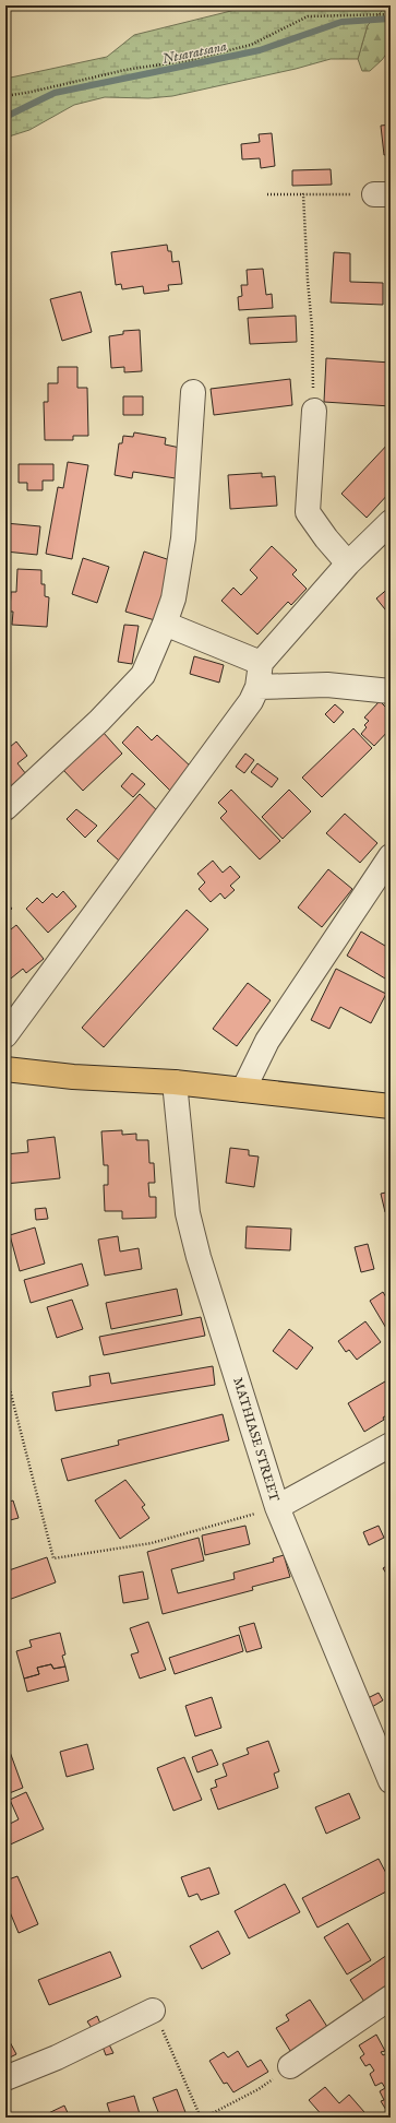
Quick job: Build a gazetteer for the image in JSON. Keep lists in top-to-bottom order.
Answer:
{
  "streets": {
    "street": ["MATHIASE STREET"]
  },
  "water": ["Ntsaratsana"]
}
